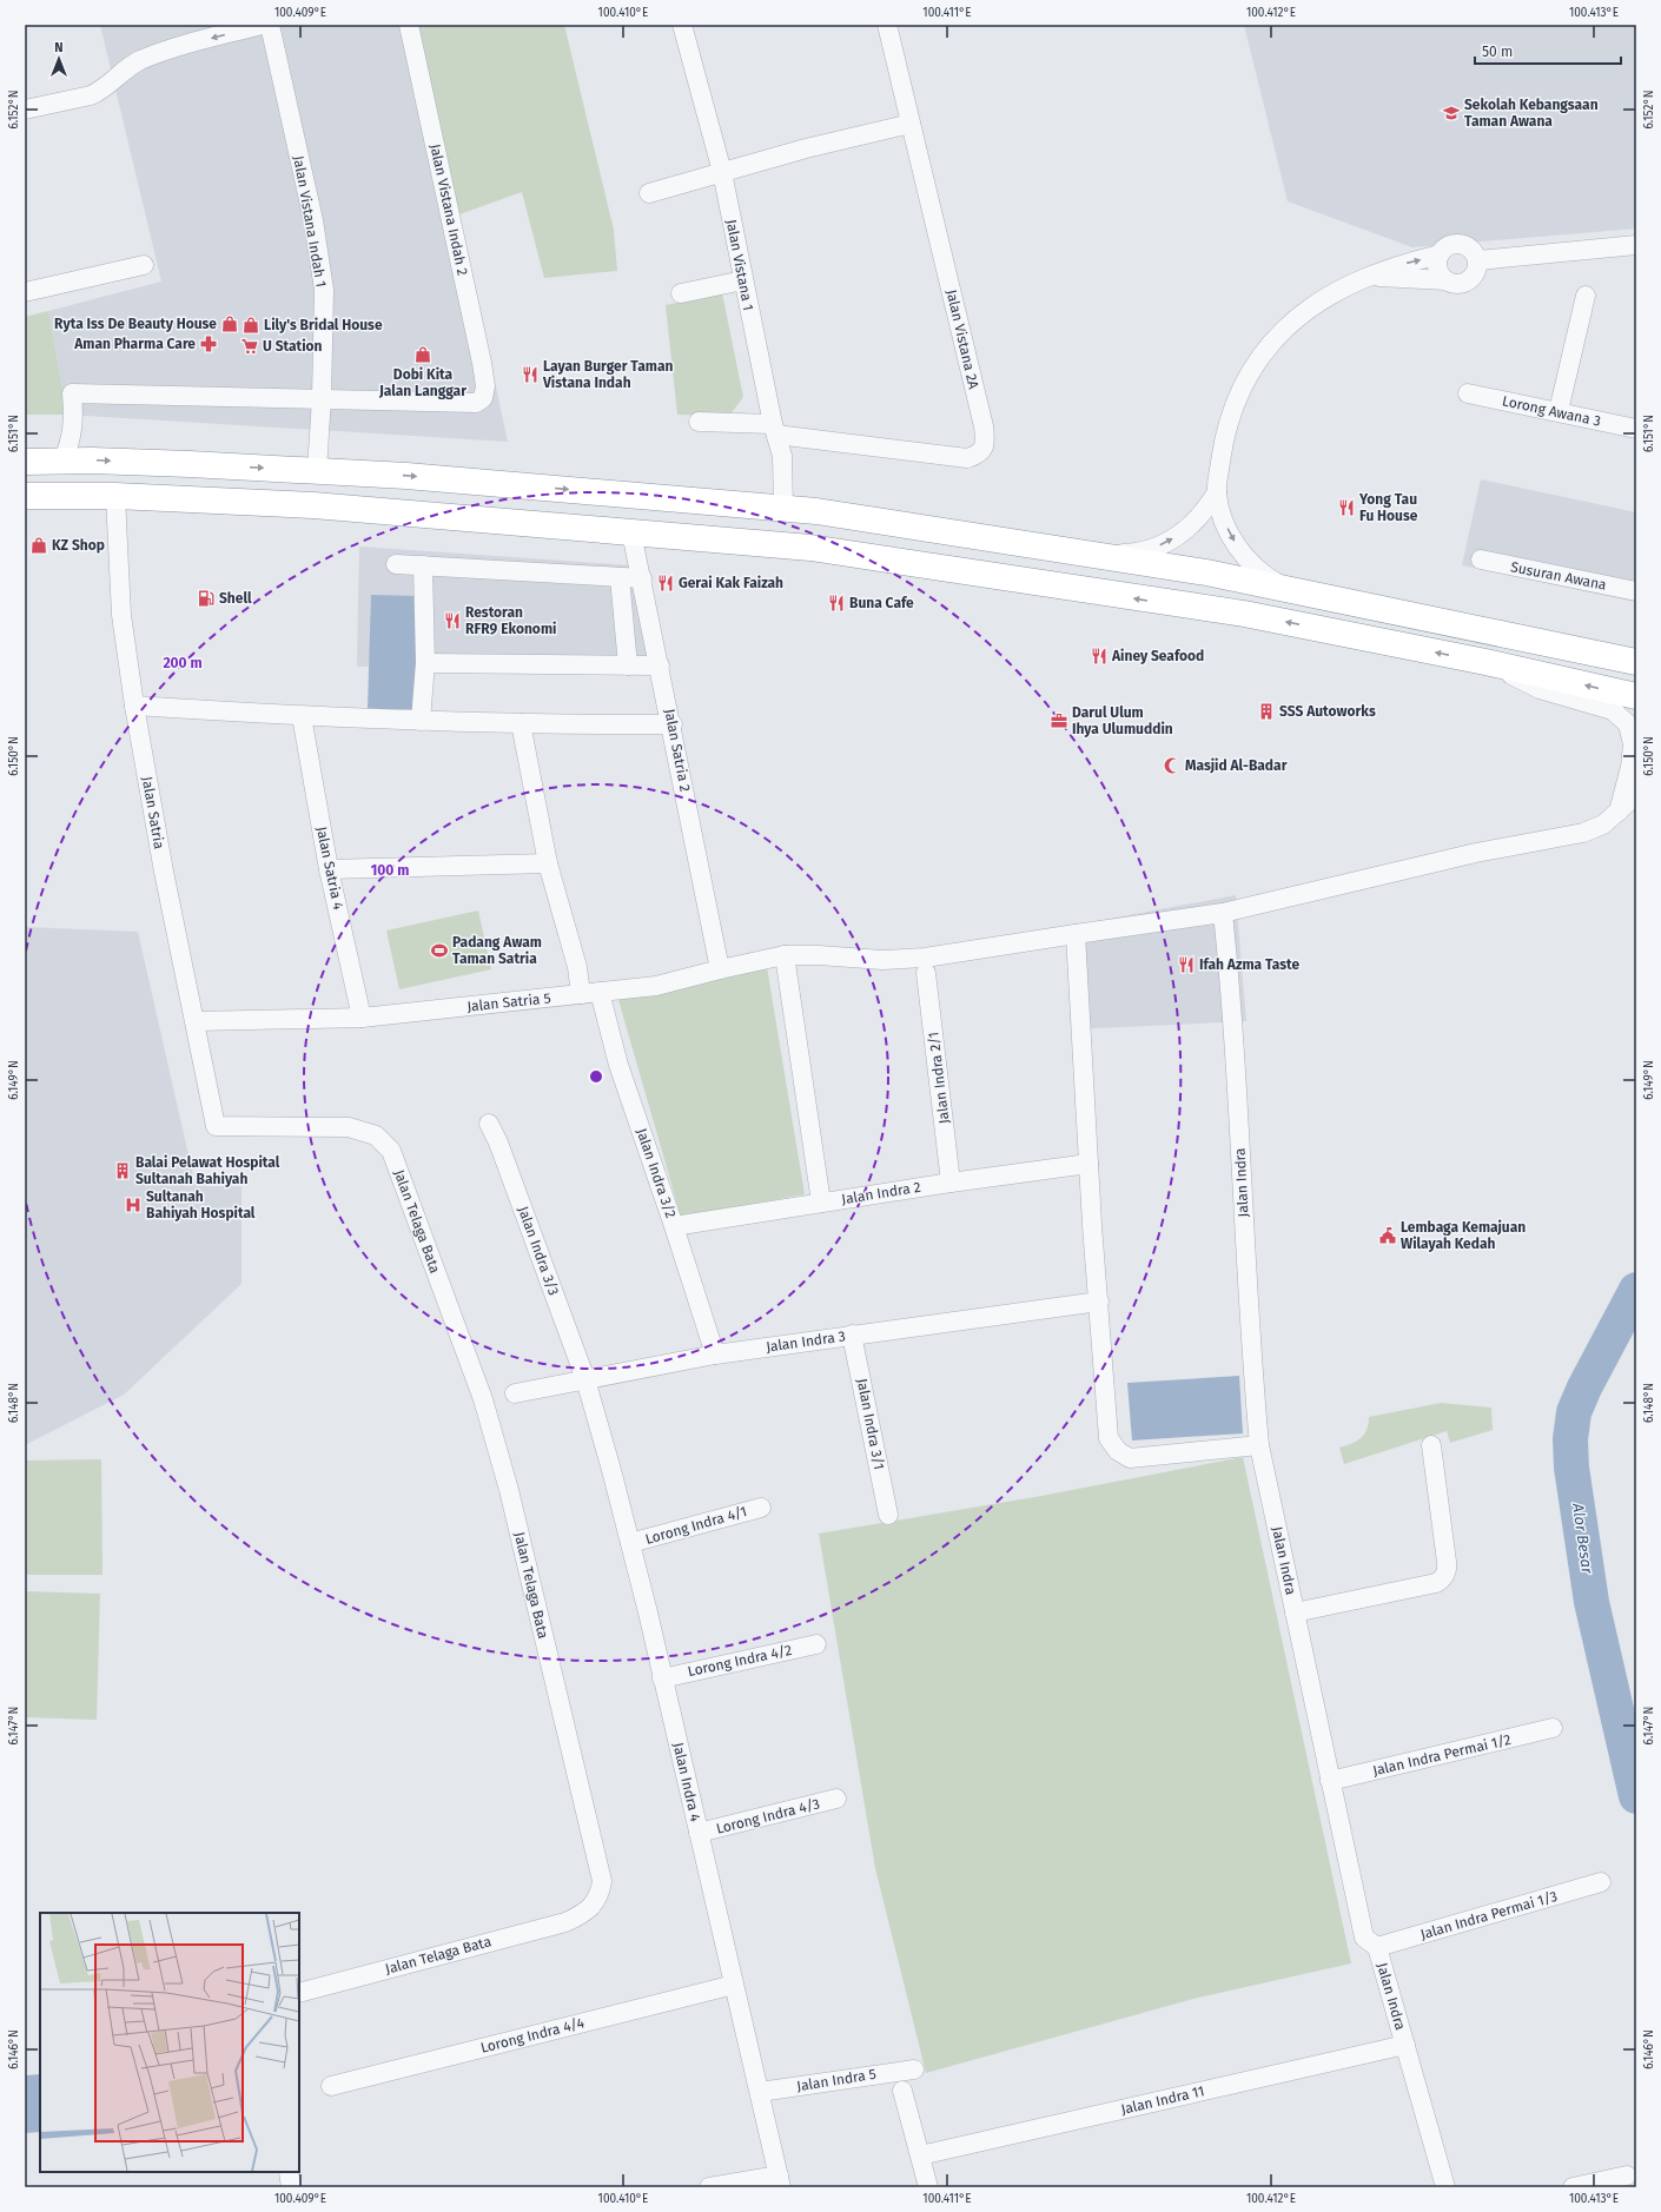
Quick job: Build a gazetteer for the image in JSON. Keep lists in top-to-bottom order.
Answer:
{
  "streets": {
    "street": [
      "Jalan Vistana Indah 2",
      "Jalan Vistana Indah 1",
      "Jalan Vistana 1",
      "Jalan Vistana 2A",
      "Lorong Awana 3",
      "Susuran Awana",
      "Jalan Satria 2",
      "Jalan Satria",
      "Jalan Satria 4",
      "Jalan Satria 5",
      "Jalan Indra 2/1",
      "Jalan Indra 3/2",
      "Jalan Indra",
      "Jalan Indra 2",
      "Jalan Telaga Bata",
      "Jalan Indra 3/3",
      "Jalan Indra 3",
      "Jalan Indra 3/1",
      "Lorong Indra 4/1",
      "Lorong Indra 4/2",
      "Jalan Indra Permai 1/2",
      "Jalan Indra 4",
      "Lorong Indra 4/3",
      "Jalan Indra Permai 1/3",
      "Lorong Indra 4/4",
      "Jalan Indra 5",
      "Jalan Indra 11"
    ]
  },
  "crossings": [
    ["Jalan Vistana Indah 2", "Jalan Vistana Indah 1"],
    ["Jalan Vistana 1", "Jalan Vistana 2A"],
    ["Jalan Satria 2", "Jalan Satria 5"],
    ["Jalan Satria", "Jalan Satria 5"],
    ["Jalan Satria", "Jalan Telaga Bata"],
    ["Jalan Satria 4", "Jalan Satria 5"],
    ["Jalan Satria 5", "Jalan Indra 3/2"],
    ["Jalan Satria 5", "Jalan Indra"],
    ["Jalan Indra 2/1", "Jalan Indra 2"],
    ["Jalan Indra 3/2", "Jalan Indra 2"],
    ["Jalan Indra 3/2", "Jalan Indra 3"],
    ["Jalan Indra", "Jalan Indra Permai 1/2"],
    ["Jalan Indra", "Jalan Indra Permai 1/3"],
    ["Jalan Indra", "Jalan Indra 11"],
    ["Jalan Indra 3/3", "Jalan Indra 3"],
    ["Jalan Indra 3/3", "Jalan Indra 4"],
    ["Jalan Indra 3", "Jalan Indra 3/1"],
    ["Jalan Indra 3", "Jalan Indra 4"],
    ["Lorong Indra 4/1", "Jalan Indra 4"],
    ["Lorong Indra 4/2", "Jalan Indra 4"],
    ["Jalan Indra 4", "Lorong Indra 4/3"],
    ["Jalan Indra 4", "Lorong Indra 4/4"],
    ["Jalan Indra 4", "Jalan Indra 5"]
  ],
  "water": ["Alor Besar"],
  "places": {
    "school or university": ["Sekolah Kebangsaan Taman Awana"],
    "shop": [
      "Ryta Iss De Beauty House",
      "Lily's Bridal House",
      "Dobi Kita Jalan Langgar",
      "KZ Shop"
    ],
    "pharmacy": ["Aman Pharma Care"],
    "supermarket": ["U Station"],
    "restaurant": [
      "Layan Burger Taman Vistana Indah",
      "Yong Tau Fu House",
      "Gerai Kak Faizah",
      "Buna Cafe",
      "Restoran RFR9 Ekonomi",
      "Ainey Seafood",
      "Ifah Azma Taste"
    ],
    "fuel station": ["Shell"],
    "building": ["SSS Autoworks", "Balai Pelawat Hospital Sultanah Bahiyah"],
    "office": ["Darul Ulum Ihya Ulumuddin"],
    "mosque": ["Masjid Al-Badar"],
    "sports": ["Padang Awam Taman Satria"],
    "hospital": ["Sultanah Bahiyah Hospital"],
    "public building": ["Lembaga Kemajuan Wilayah Kedah"]
  },
  "scale_bar": "50 m",
  "north": "top",
  "coordinates": [
    "100.409°E",
    "100.410°E",
    "100.411°E",
    "100.412°E",
    "100.413°E",
    "6.152°N",
    "6.151°N",
    "6.150°N",
    "6.149°N",
    "6.148°N",
    "6.147°N",
    "6.146°N"
  ],
  "rings": ["200 m", "100 m"]
}
